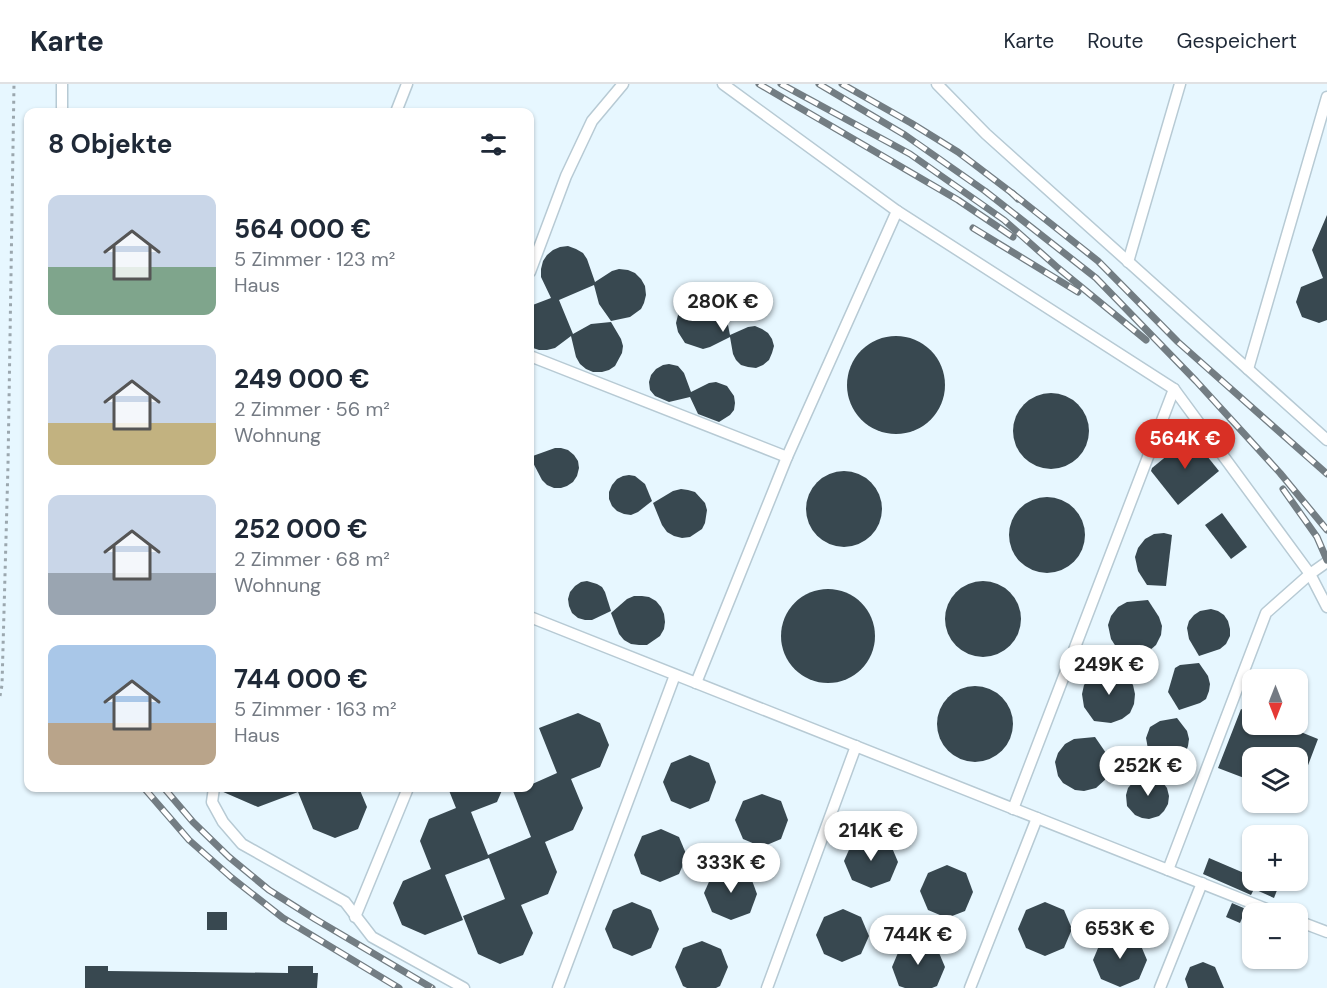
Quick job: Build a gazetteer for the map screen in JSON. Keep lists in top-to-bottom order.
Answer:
{
  "north": "bottom",
  "page": {
    "header": "Karte",
    "nav": ["Karte", "Route", "Gespeichert"],
    "heading": "8 Objekte",
    "list": [
      {
        "name": "564 000 €",
        "note": "5 Zimmer · 123 m² · Haus"
      },
      {
        "name": "249 000 €",
        "note": "2 Zimmer · 56 m² · Wohnung"
      },
      {
        "name": "252 000 €",
        "note": "2 Zimmer · 68 m² · Wohnung"
      },
      {
        "name": "744 000 €",
        "note": "5 Zimmer · 163 m² · Haus"
      }
    ],
    "price": [
      "280K €",
      "564K €",
      "249K €",
      "252K €",
      "214K €",
      "333K €",
      "653K €",
      "744K €"
    ],
    "map_buttons": ["+", "−"]
  }
}
